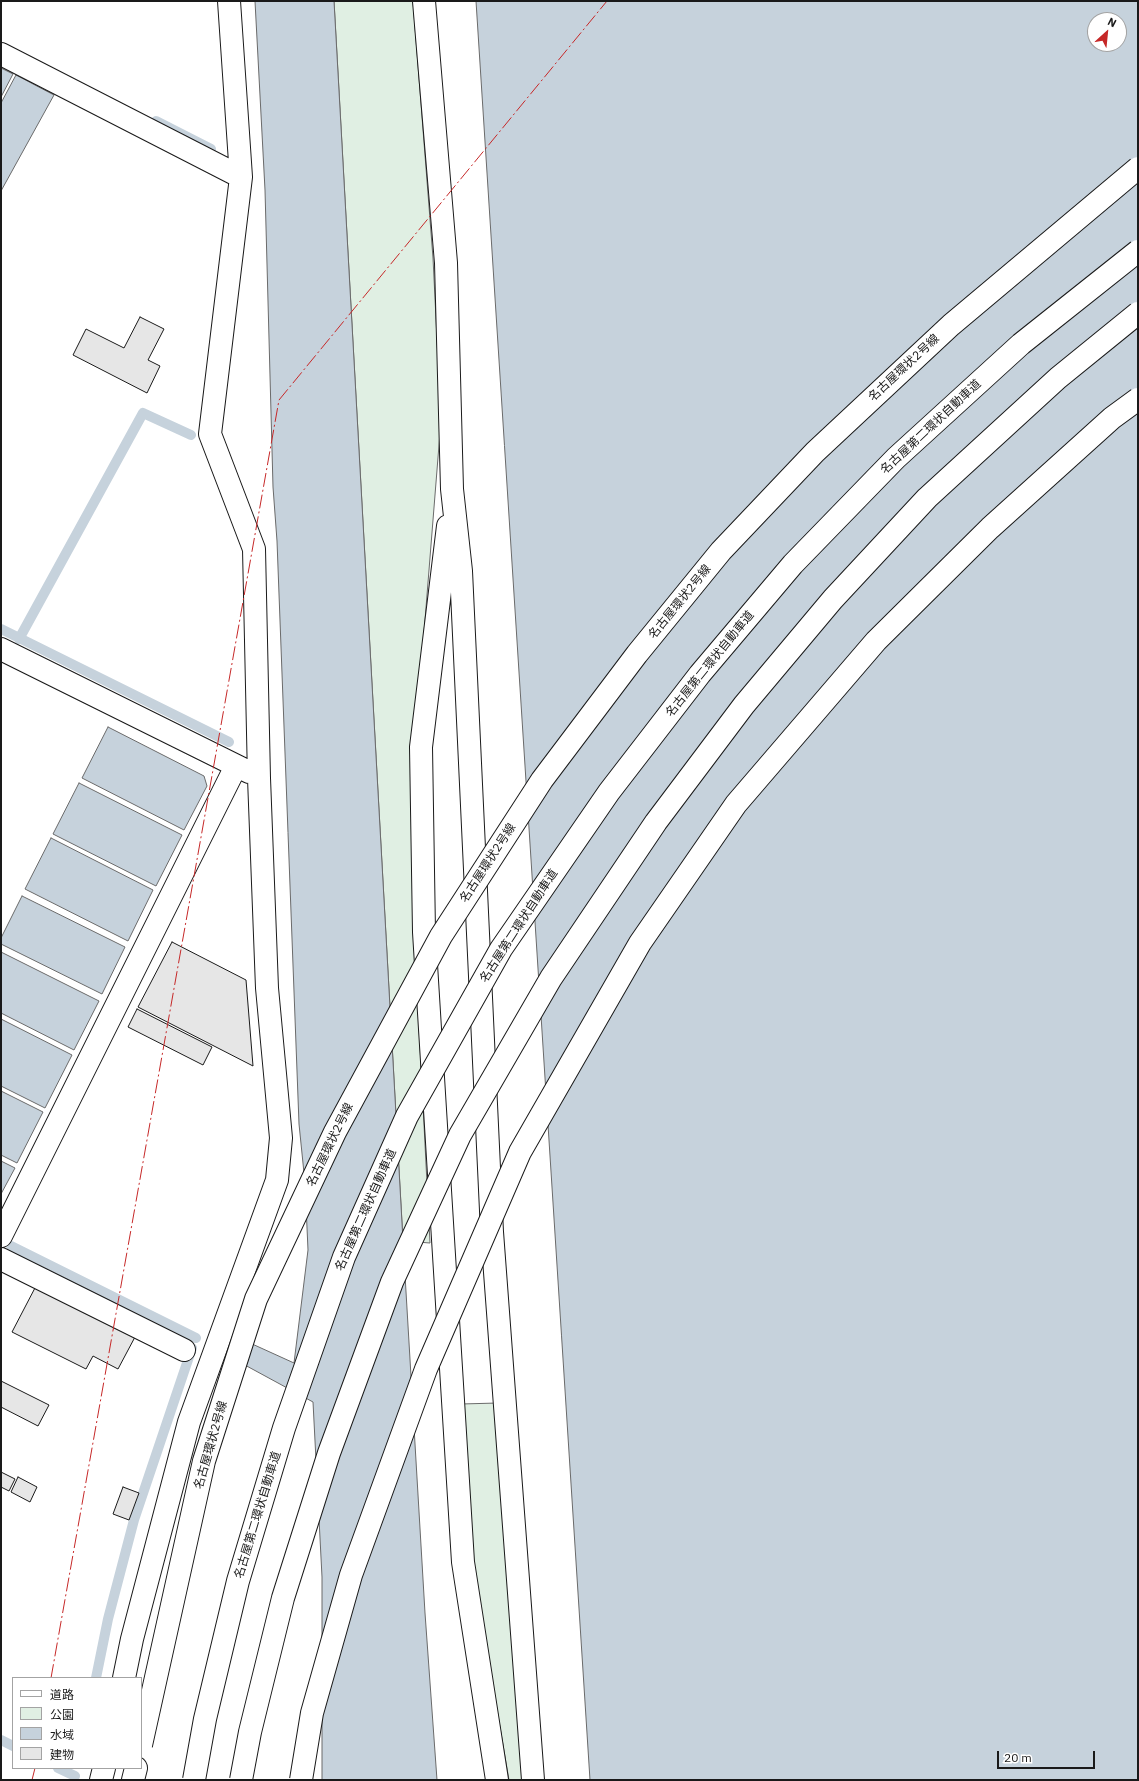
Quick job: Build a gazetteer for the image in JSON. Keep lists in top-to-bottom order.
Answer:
{
  "streets": {
    "main road": ["名古屋環状2号線", "名古屋第二環状自動車道"]
  },
  "legend": [
    "道路",
    "公園",
    "水域",
    "建物"
  ],
  "scale_bar": "20 m",
  "north": "top right"
}
